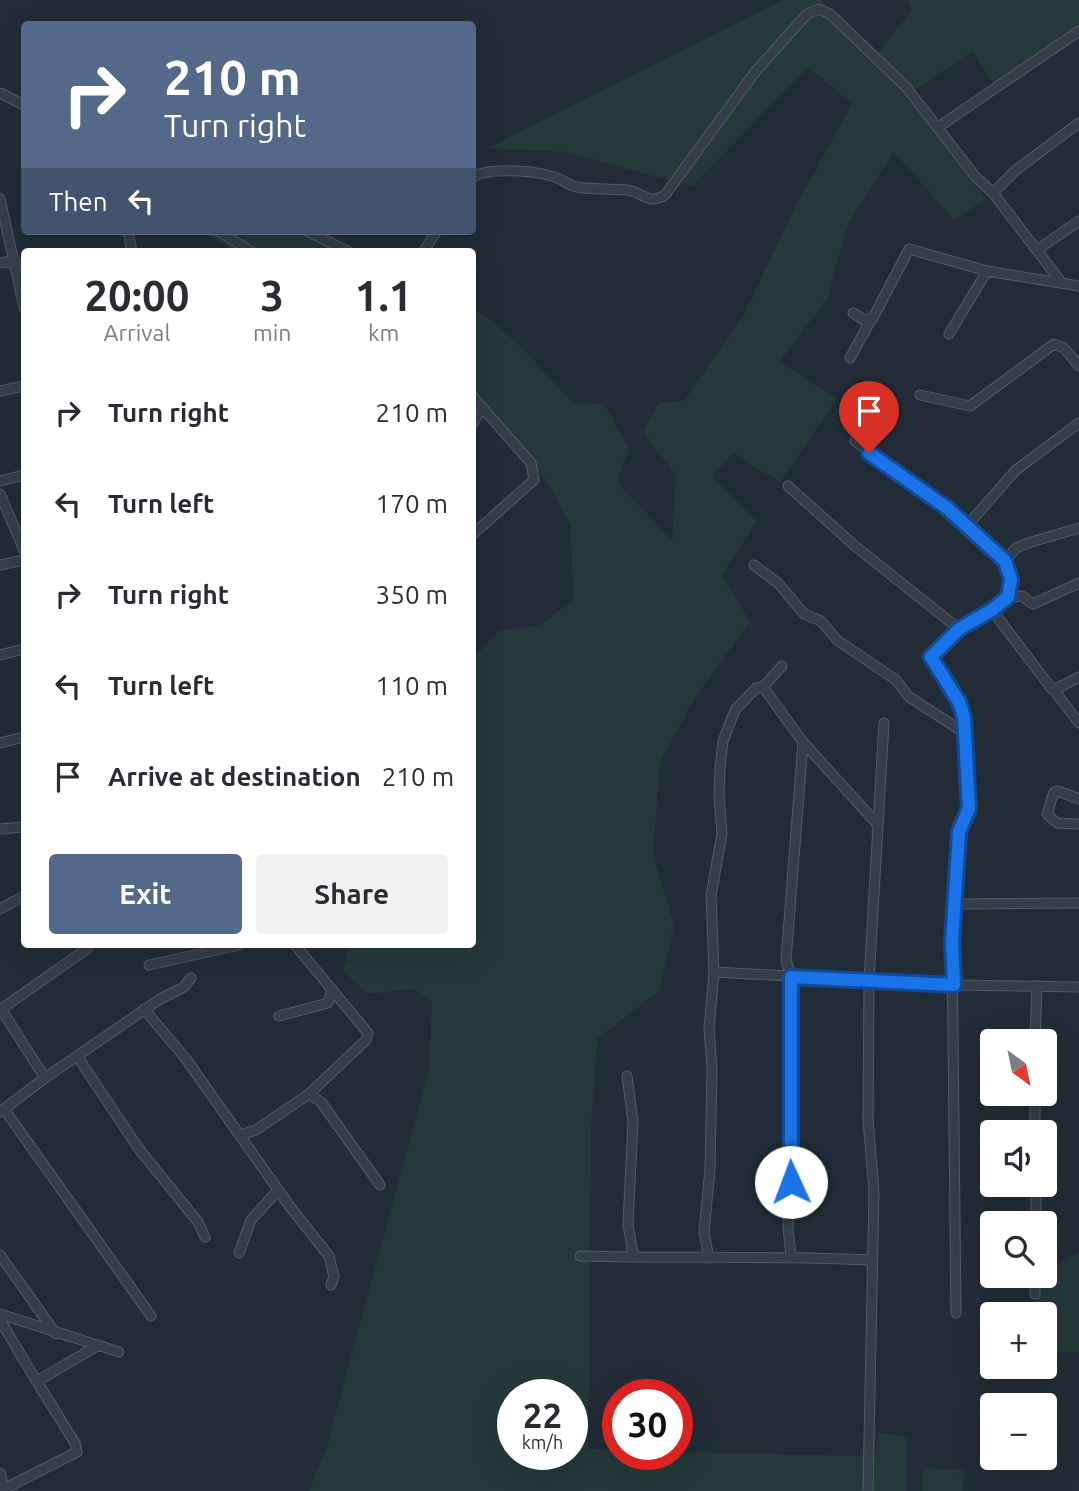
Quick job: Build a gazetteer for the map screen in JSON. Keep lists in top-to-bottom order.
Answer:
{
  "north": "bottom right",
  "page": {
    "turn": ["210 m", "Turn right"],
    "then": "Then",
    "eta": [
      "20:00",
      "Arrival",
      "3",
      "min",
      "1.1",
      "km"
    ],
    "list": [
      {
        "name": "Turn right",
        "value": "210 m"
      },
      {
        "name": "Turn left",
        "value": "170 m"
      },
      {
        "name": "Turn right",
        "value": "350 m"
      },
      {
        "name": "Turn left",
        "value": "110 m"
      },
      {
        "name": "Arrive at destination",
        "value": "210 m"
      }
    ],
    "buttons": ["Exit", "Share"],
    "map_buttons": ["+", "−"],
    "speed": "22 km/h",
    "limit": "30"
  }
}
